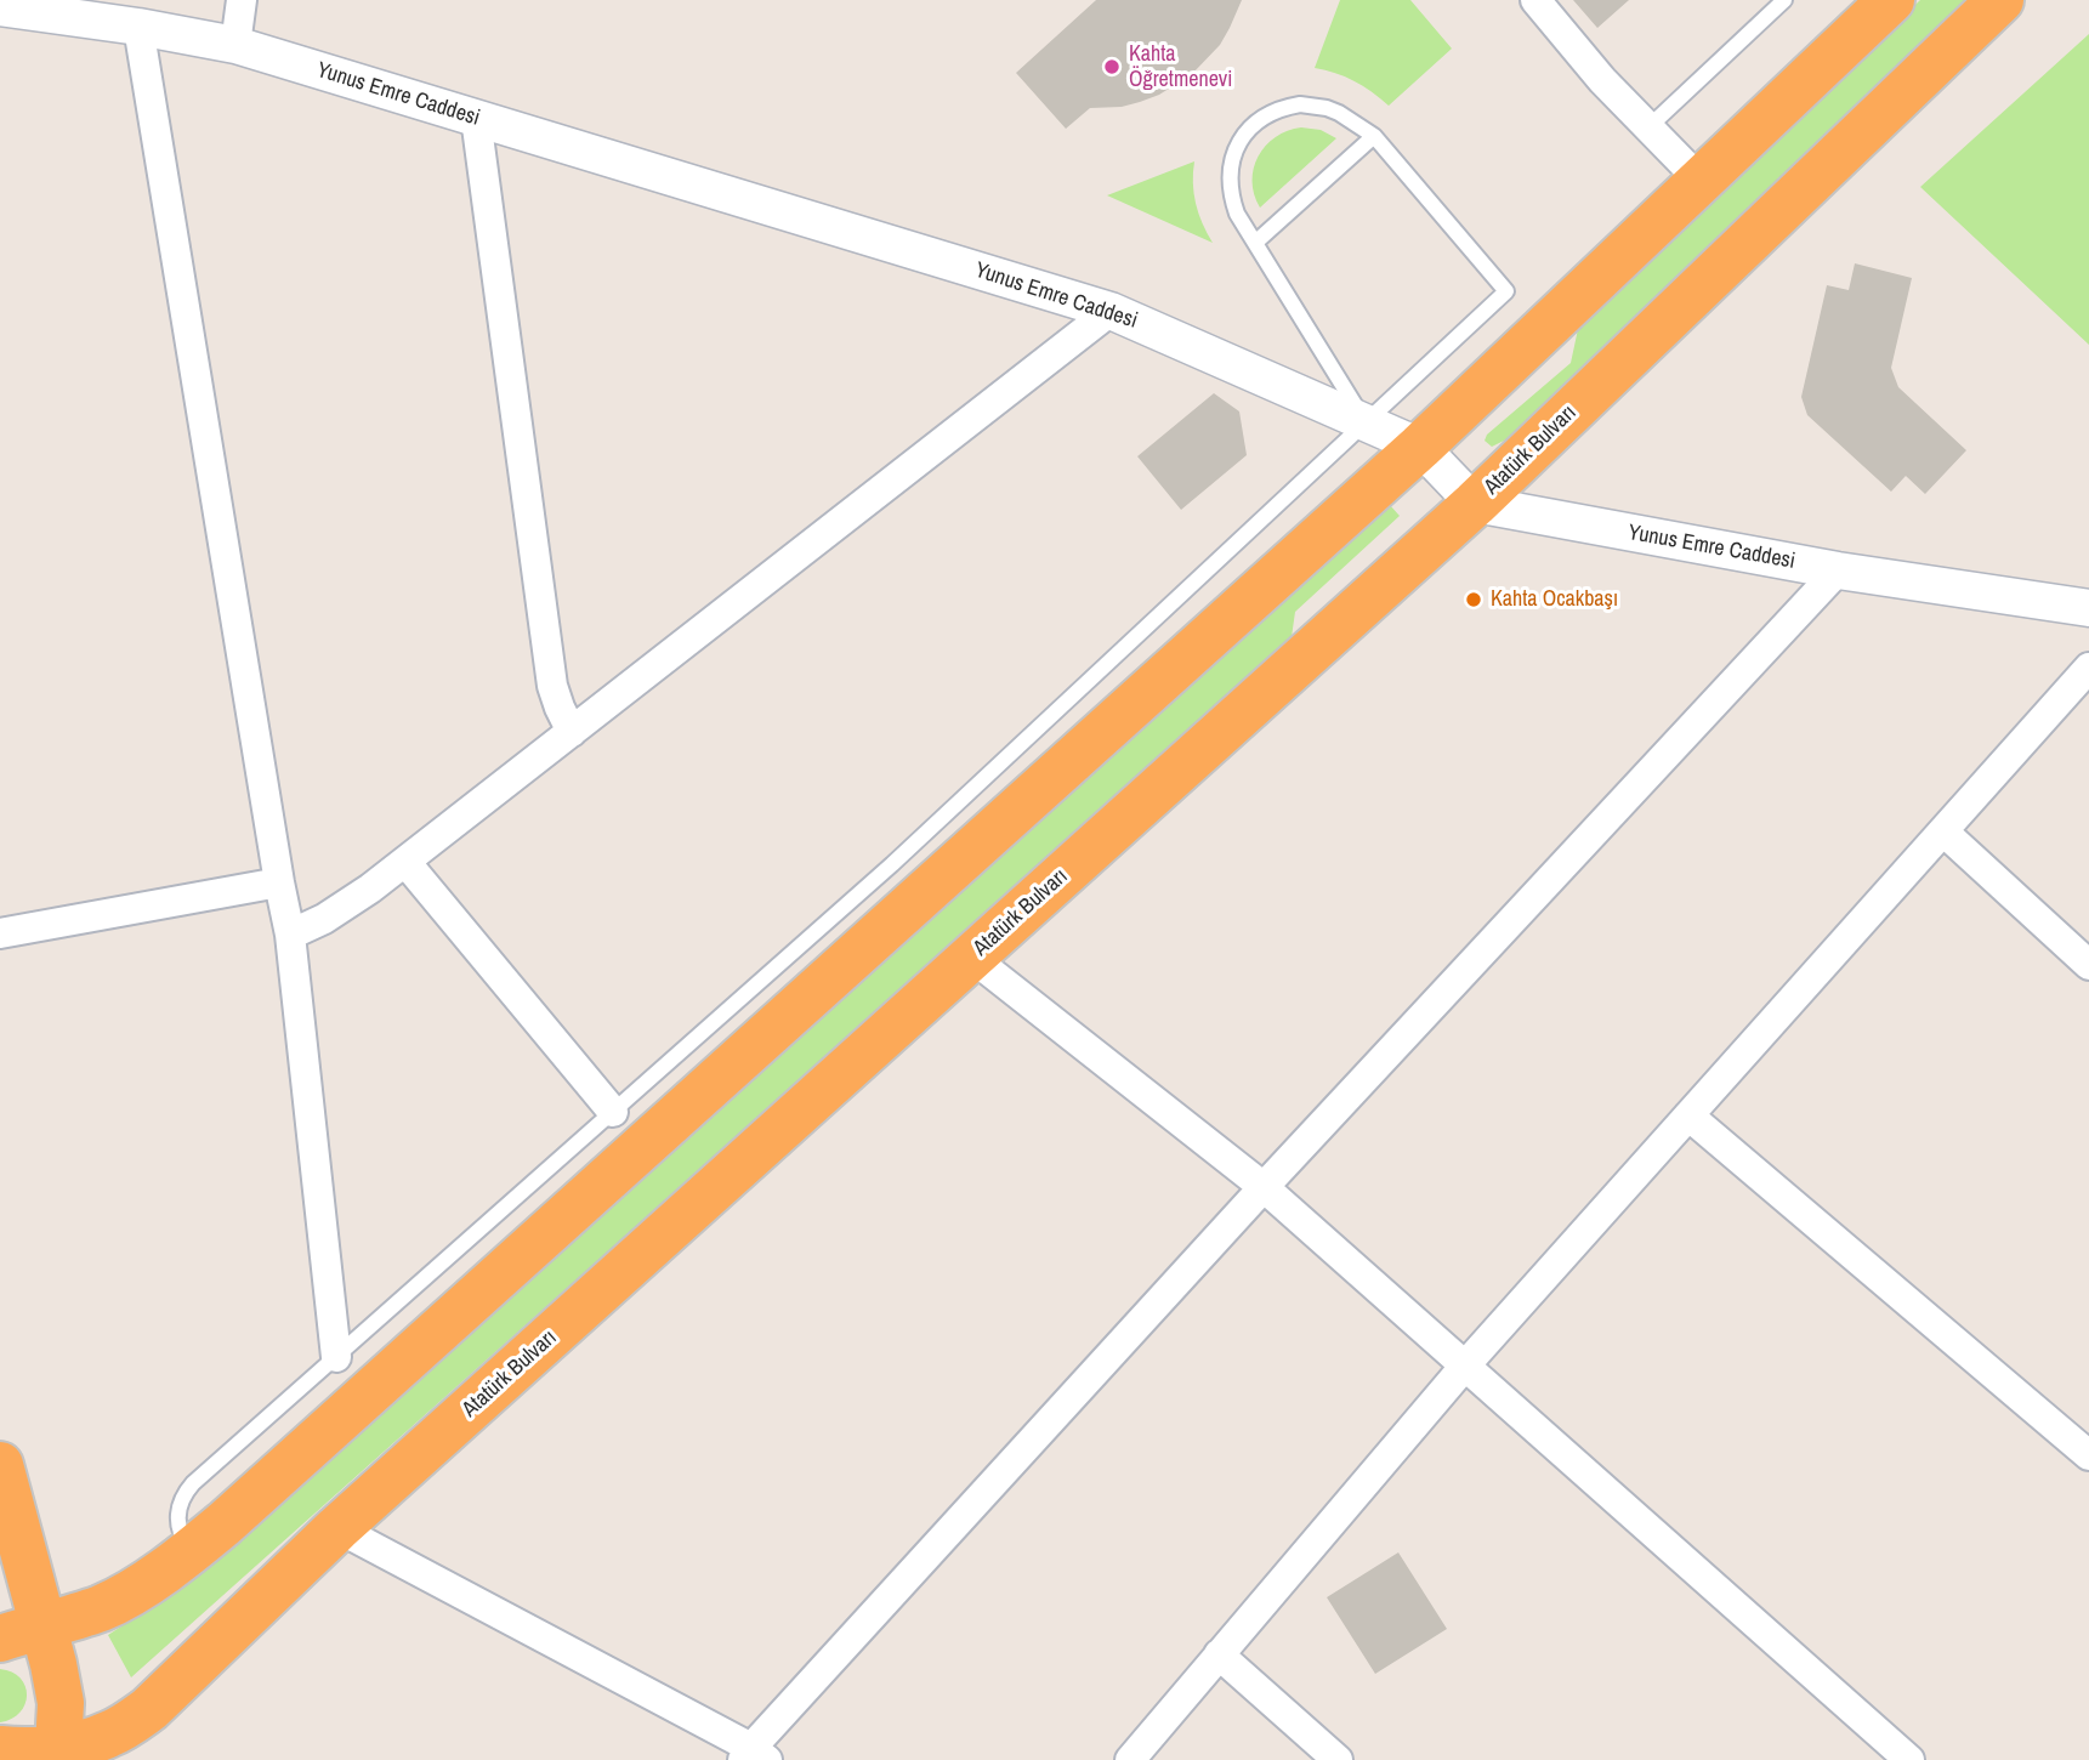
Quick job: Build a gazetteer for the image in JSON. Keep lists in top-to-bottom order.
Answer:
{
  "streets": {
    "highway": ["Atatürk Bulvarı"],
    "street": ["Yunus Emre Caddesi"]
  },
  "crossings": [
    ["Yunus Emre Caddesi", "Atatürk Bulvarı"]
  ],
  "places": ["Kahta Öğretmenevi", "Kahta Ocakbaşı"]
}
